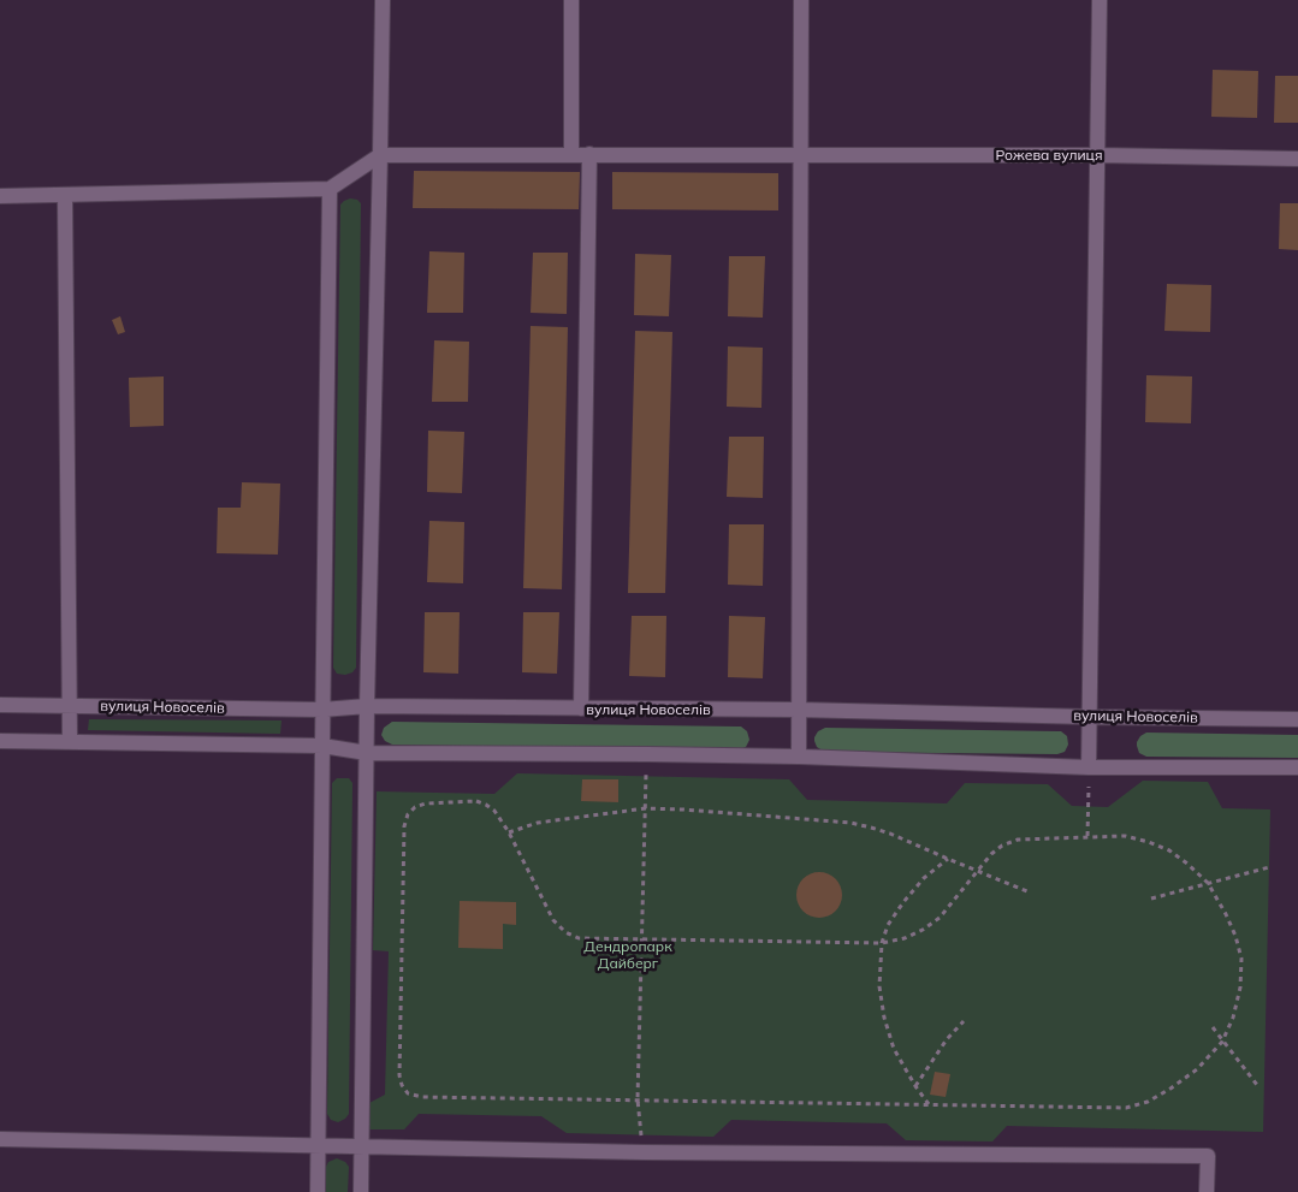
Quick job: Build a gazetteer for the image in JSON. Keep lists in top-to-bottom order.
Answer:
{
  "streets": {
    "street": ["Рожева вулиця", "вулиця Новоселів"]
  },
  "parks": ["Дендропарк Дайберг"]
}
